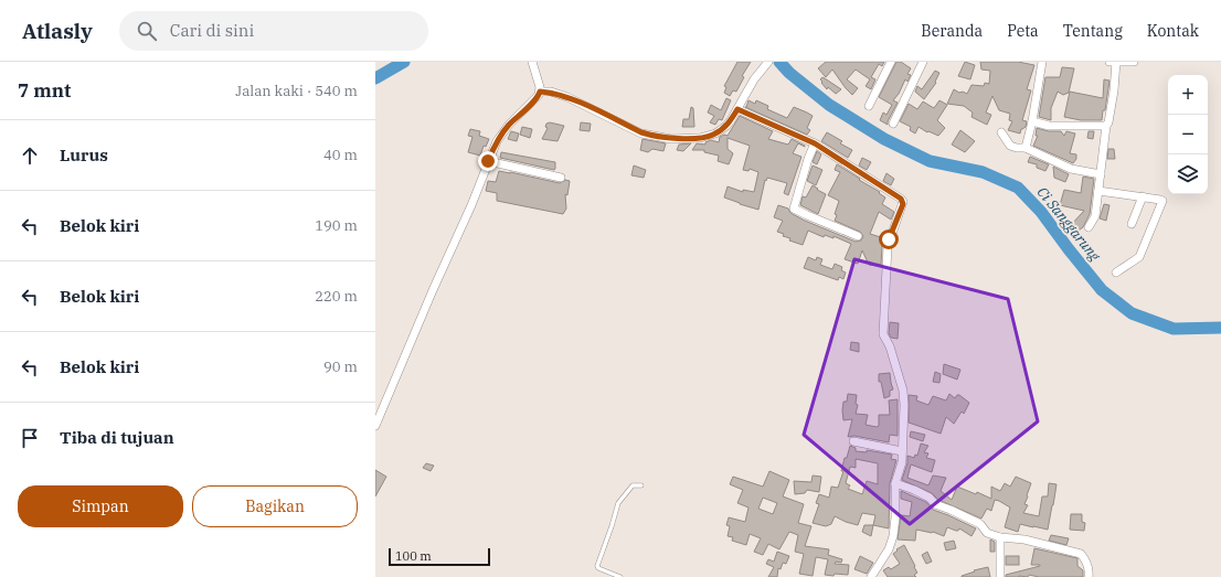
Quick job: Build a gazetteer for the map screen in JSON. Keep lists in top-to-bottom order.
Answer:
{
  "water": ["Ci Sanggarung"],
  "scale_bar": "100 m",
  "page": {
    "header": "Atlasly",
    "search": "Cari di sini",
    "nav": [
      "Beranda",
      "Peta",
      "Tentang",
      "Kontak"
    ],
    "heading": ["7 mnt", "Jalan kaki · 540 m"],
    "map_buttons": ["+", "−"],
    "list": [
      ["Lurus", "40 m"],
      ["Belok kiri", "190 m"],
      ["Belok kiri", "220 m"],
      ["Belok kiri", "90 m"],
      "Tiba di tujuan"
    ],
    "buttons": ["Simpan", "Bagikan"],
    "scale": "100 m"
  }
}
